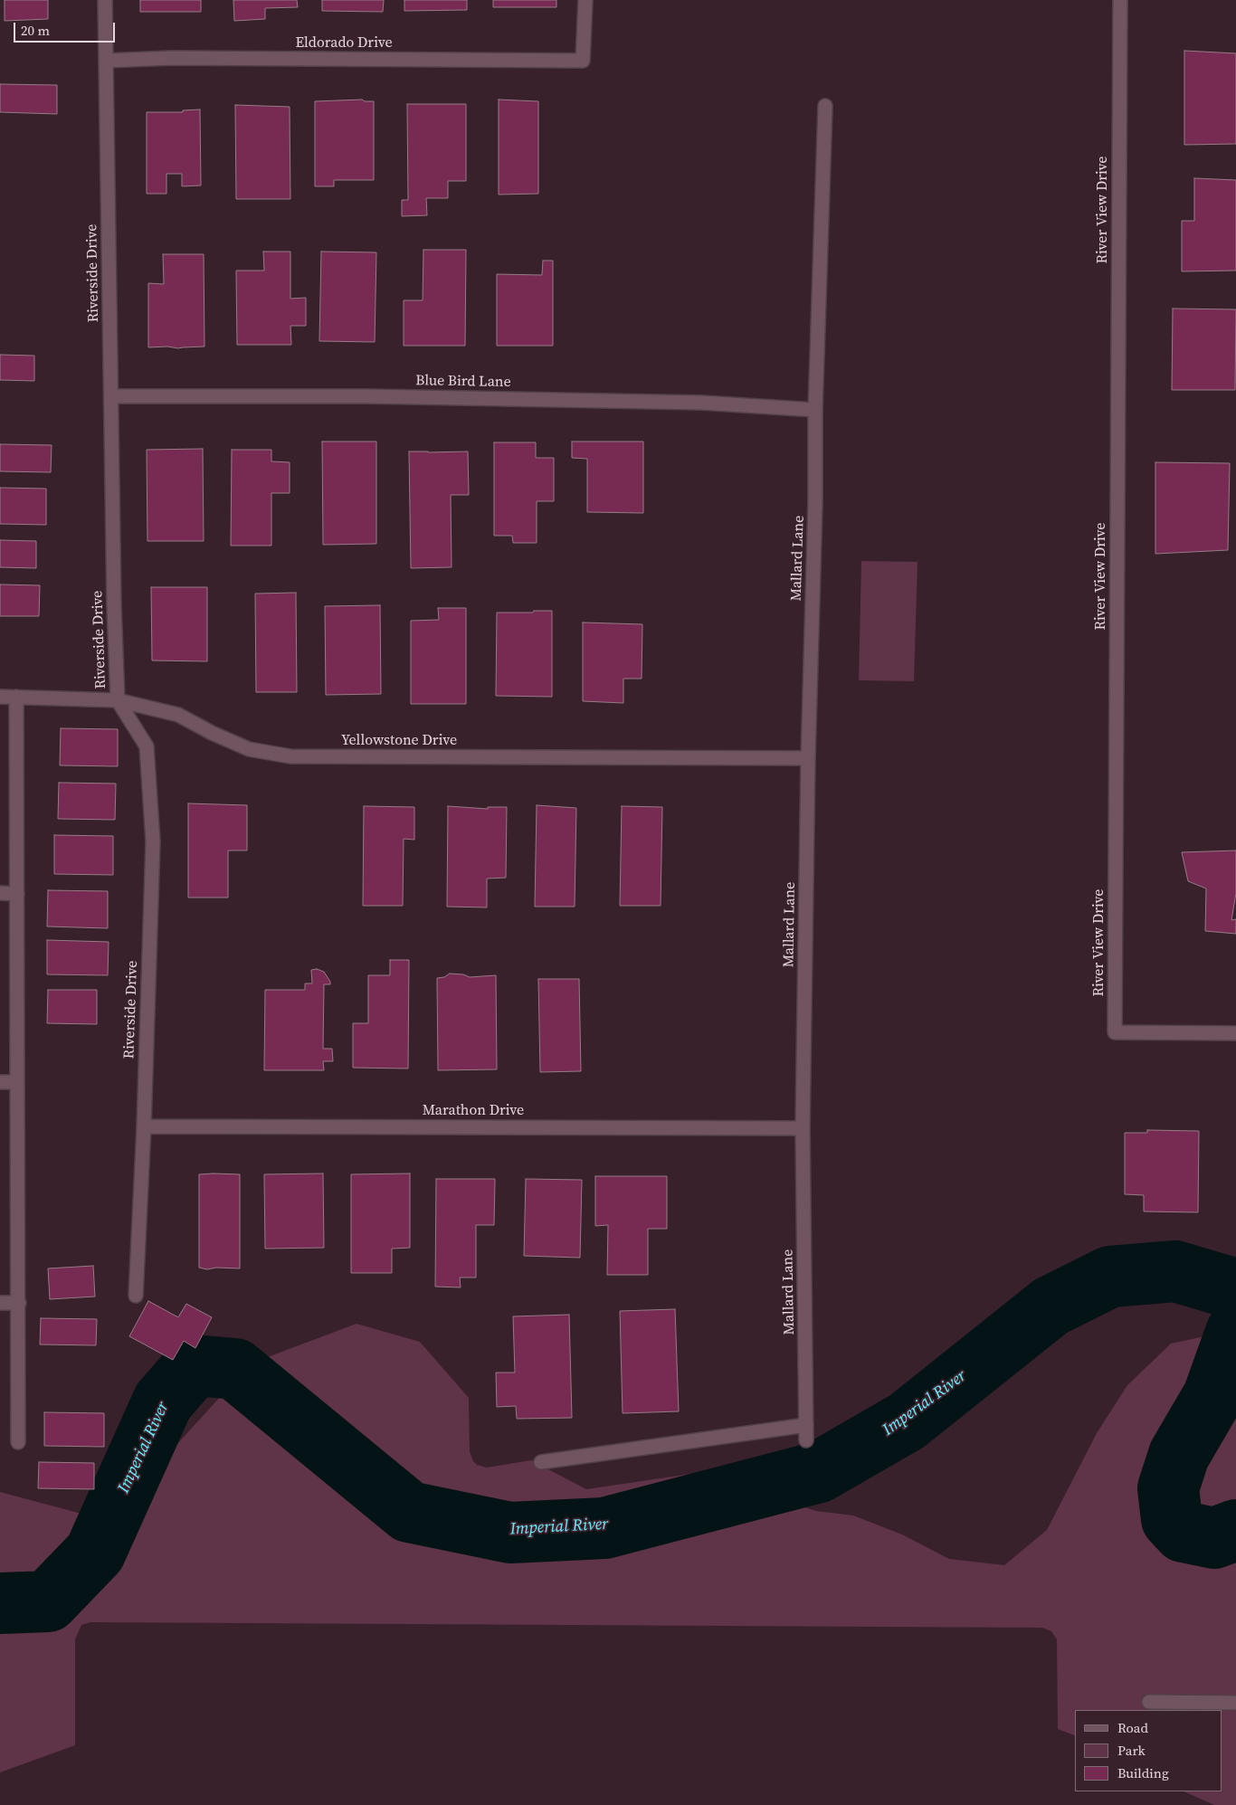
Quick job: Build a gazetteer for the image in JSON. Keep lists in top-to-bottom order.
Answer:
{
  "streets": {
    "street": [
      "Eldorado Drive",
      "River View Drive",
      "Riverside Drive",
      "Blue Bird Lane",
      "Mallard Lane",
      "Yellowstone Drive",
      "Marathon Drive"
    ]
  },
  "crossings": [
    ["Eldorado Drive", "Riverside Drive"],
    ["Riverside Drive", "Blue Bird Lane"],
    ["Riverside Drive", "Yellowstone Drive"],
    ["Riverside Drive", "Marathon Drive"],
    ["Blue Bird Lane", "Mallard Lane"],
    ["Mallard Lane", "Yellowstone Drive"],
    ["Mallard Lane", "Marathon Drive"]
  ],
  "water": ["Imperial River"],
  "legend": ["Road", "Park", "Building"],
  "scale_bar": "20 m"
}
